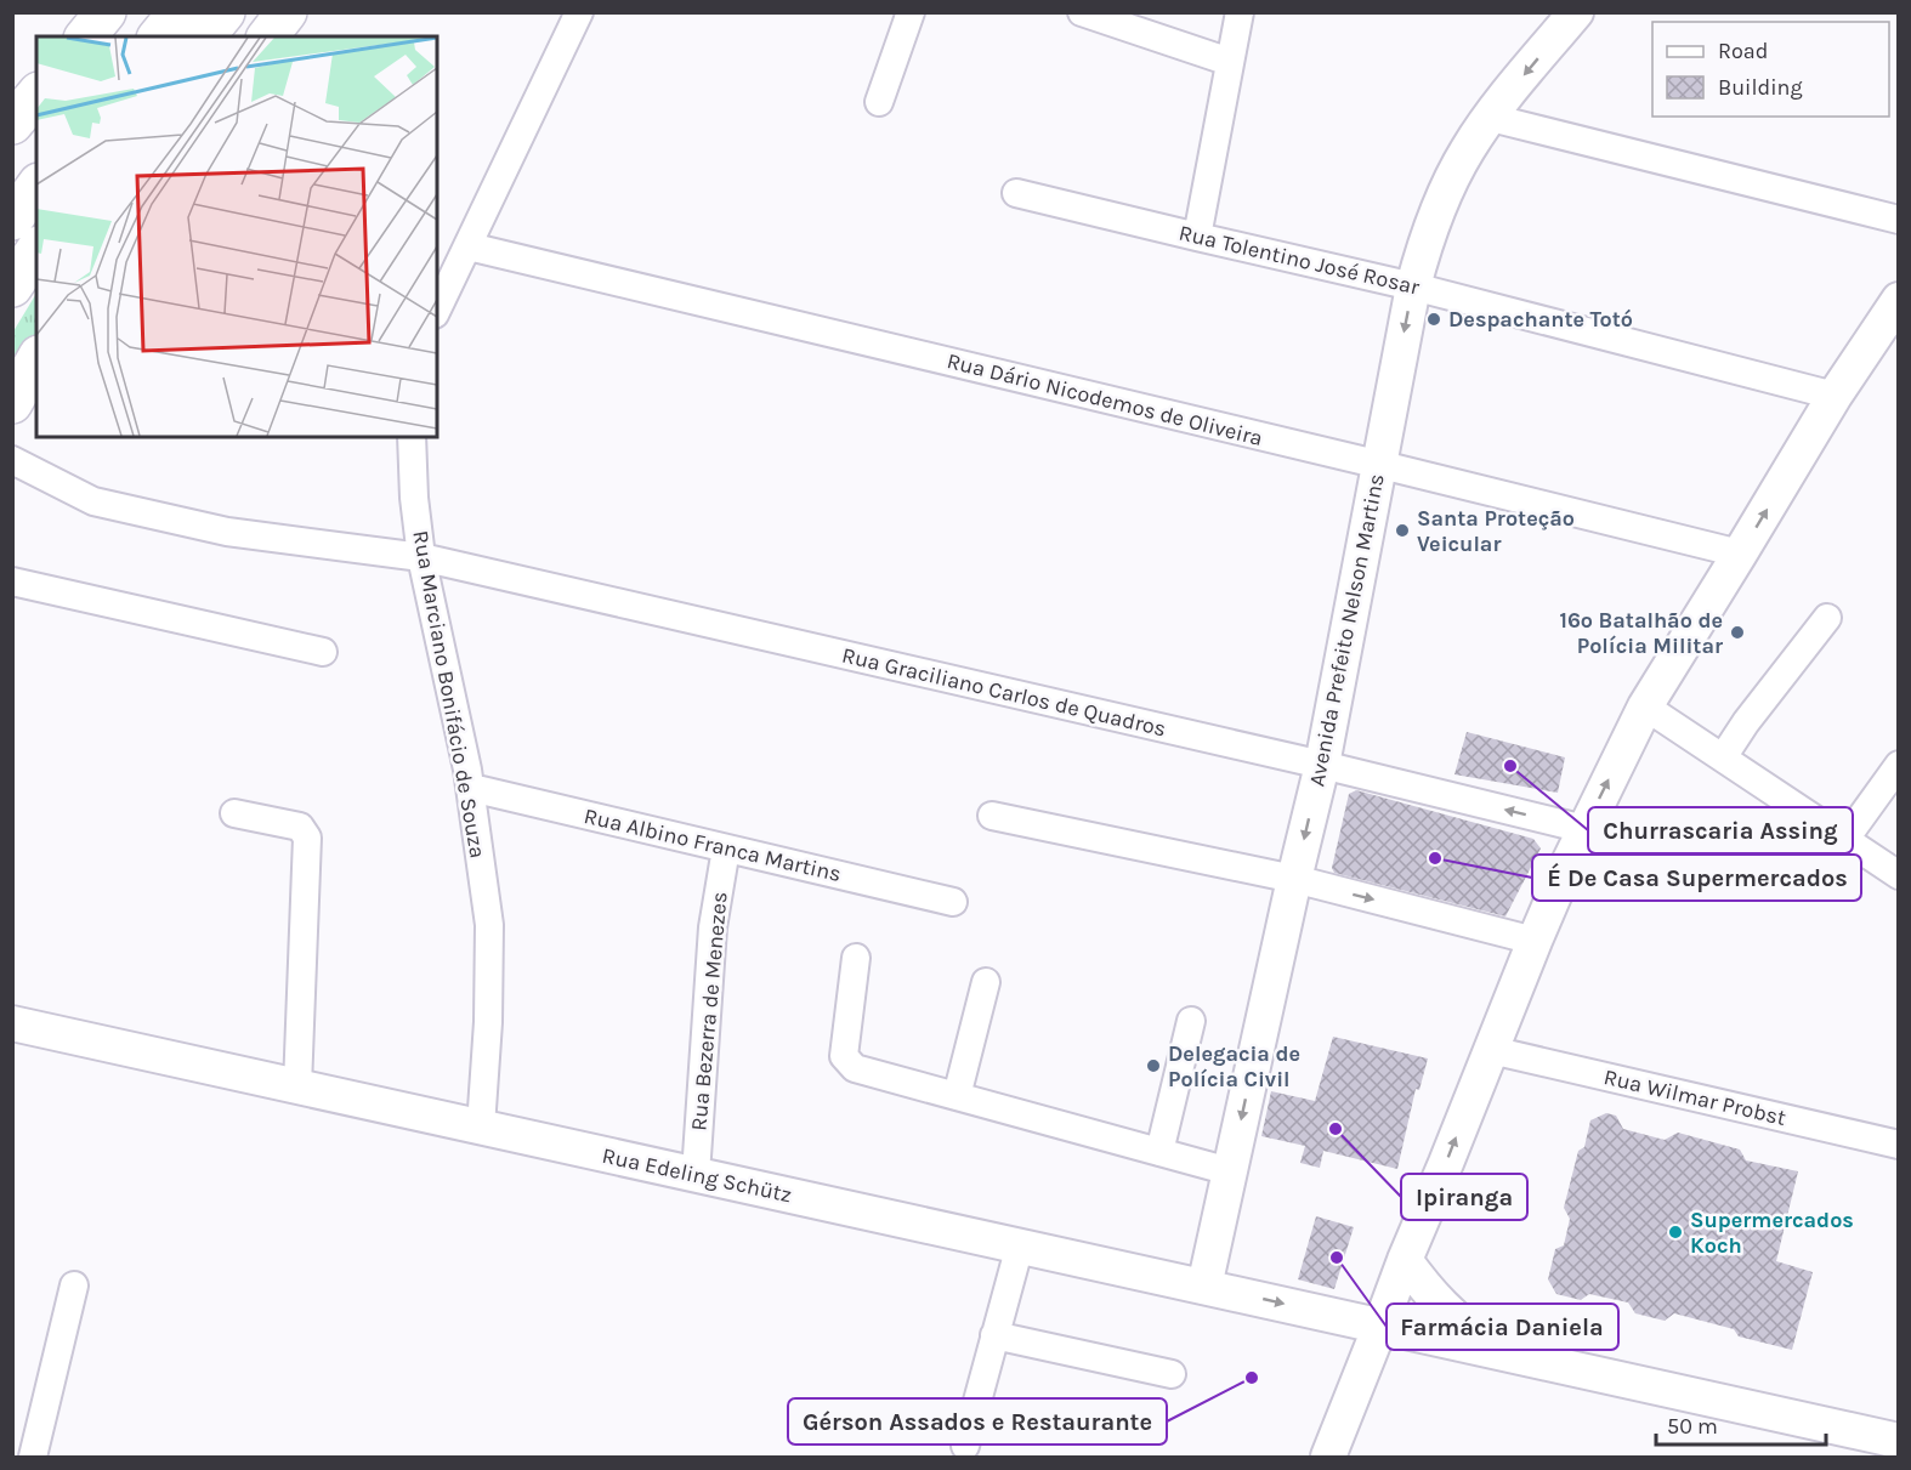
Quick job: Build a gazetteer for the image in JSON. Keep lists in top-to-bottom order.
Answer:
{
  "streets": {
    "main road": ["Avenida Prefeito Nelson Martins", "Rua Edeling Schütz"],
    "street": [
      "Rua Tolentino José Rosar",
      "Rua Dário Nicodemos de Oliveira",
      "Rua Graciliano Carlos de Quadros",
      "Rua Marciano Bonifácio de Souza",
      "Rua Albino Franca Martins",
      "Rua Bezerra de Menezes",
      "Rua Wilmar Probst"
    ]
  },
  "crossings": [
    ["Rua Tolentino José Rosar", "Avenida Prefeito Nelson Martins"],
    ["Rua Dário Nicodemos de Oliveira", "Avenida Prefeito Nelson Martins"],
    ["Avenida Prefeito Nelson Martins", "Rua Graciliano Carlos de Quadros"],
    ["Avenida Prefeito Nelson Martins", "Rua Edeling Schütz"],
    ["Rua Graciliano Carlos de Quadros", "Rua Marciano Bonifácio de Souza"],
    ["Rua Marciano Bonifácio de Souza", "Rua Albino Franca Martins"],
    ["Rua Marciano Bonifácio de Souza", "Rua Edeling Schütz"],
    ["Rua Albino Franca Martins", "Rua Bezerra de Menezes"],
    ["Rua Bezerra de Menezes", "Rua Edeling Schütz"]
  ],
  "places": [
    "Despachante Totó",
    "Santa Proteção Veicular",
    "16º Batalhão de Polícia Militar",
    "Churrascaria Assing",
    "É De Casa Supermercados",
    "Delegacia de Polícia Civil",
    "Ipiranga",
    "Supermercados Koch",
    "Farmácia Daniela",
    "Gérson Assados e Restaurante"
  ],
  "legend": ["Road", "Building"],
  "scale_bar": "50 m"
}
